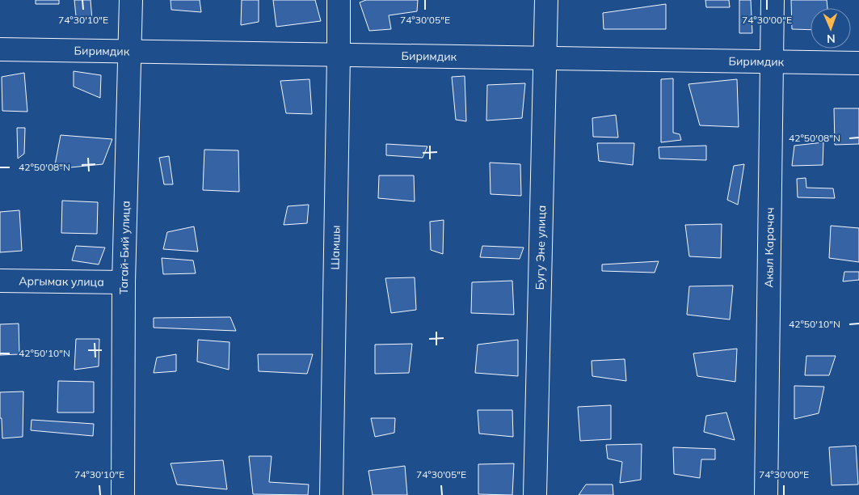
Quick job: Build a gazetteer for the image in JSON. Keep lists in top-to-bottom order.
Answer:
{
  "streets": {
    "street": [
      "Биримдик",
      "Тагай-Бий улица",
      "Шамшы",
      "Бугу Эне улица",
      "Акыл Карачач",
      "Аргымак улица"
    ]
  },
  "crossings": [
    ["Биримдик", "Тагай-Бий улица"],
    ["Биримдик", "Шамшы"],
    ["Биримдик", "Бугу Эне улица"],
    ["Биримдик", "Акыл Карачач"],
    ["Тагай-Бий улица", "Аргымак улица"]
  ],
  "north": "bottom",
  "coordinates": [
    "74°30'10\"E",
    "74°30'05\"E",
    "74°30'00\"E",
    "42°50'08\"N",
    "42°50'10\"N"
  ]
}
